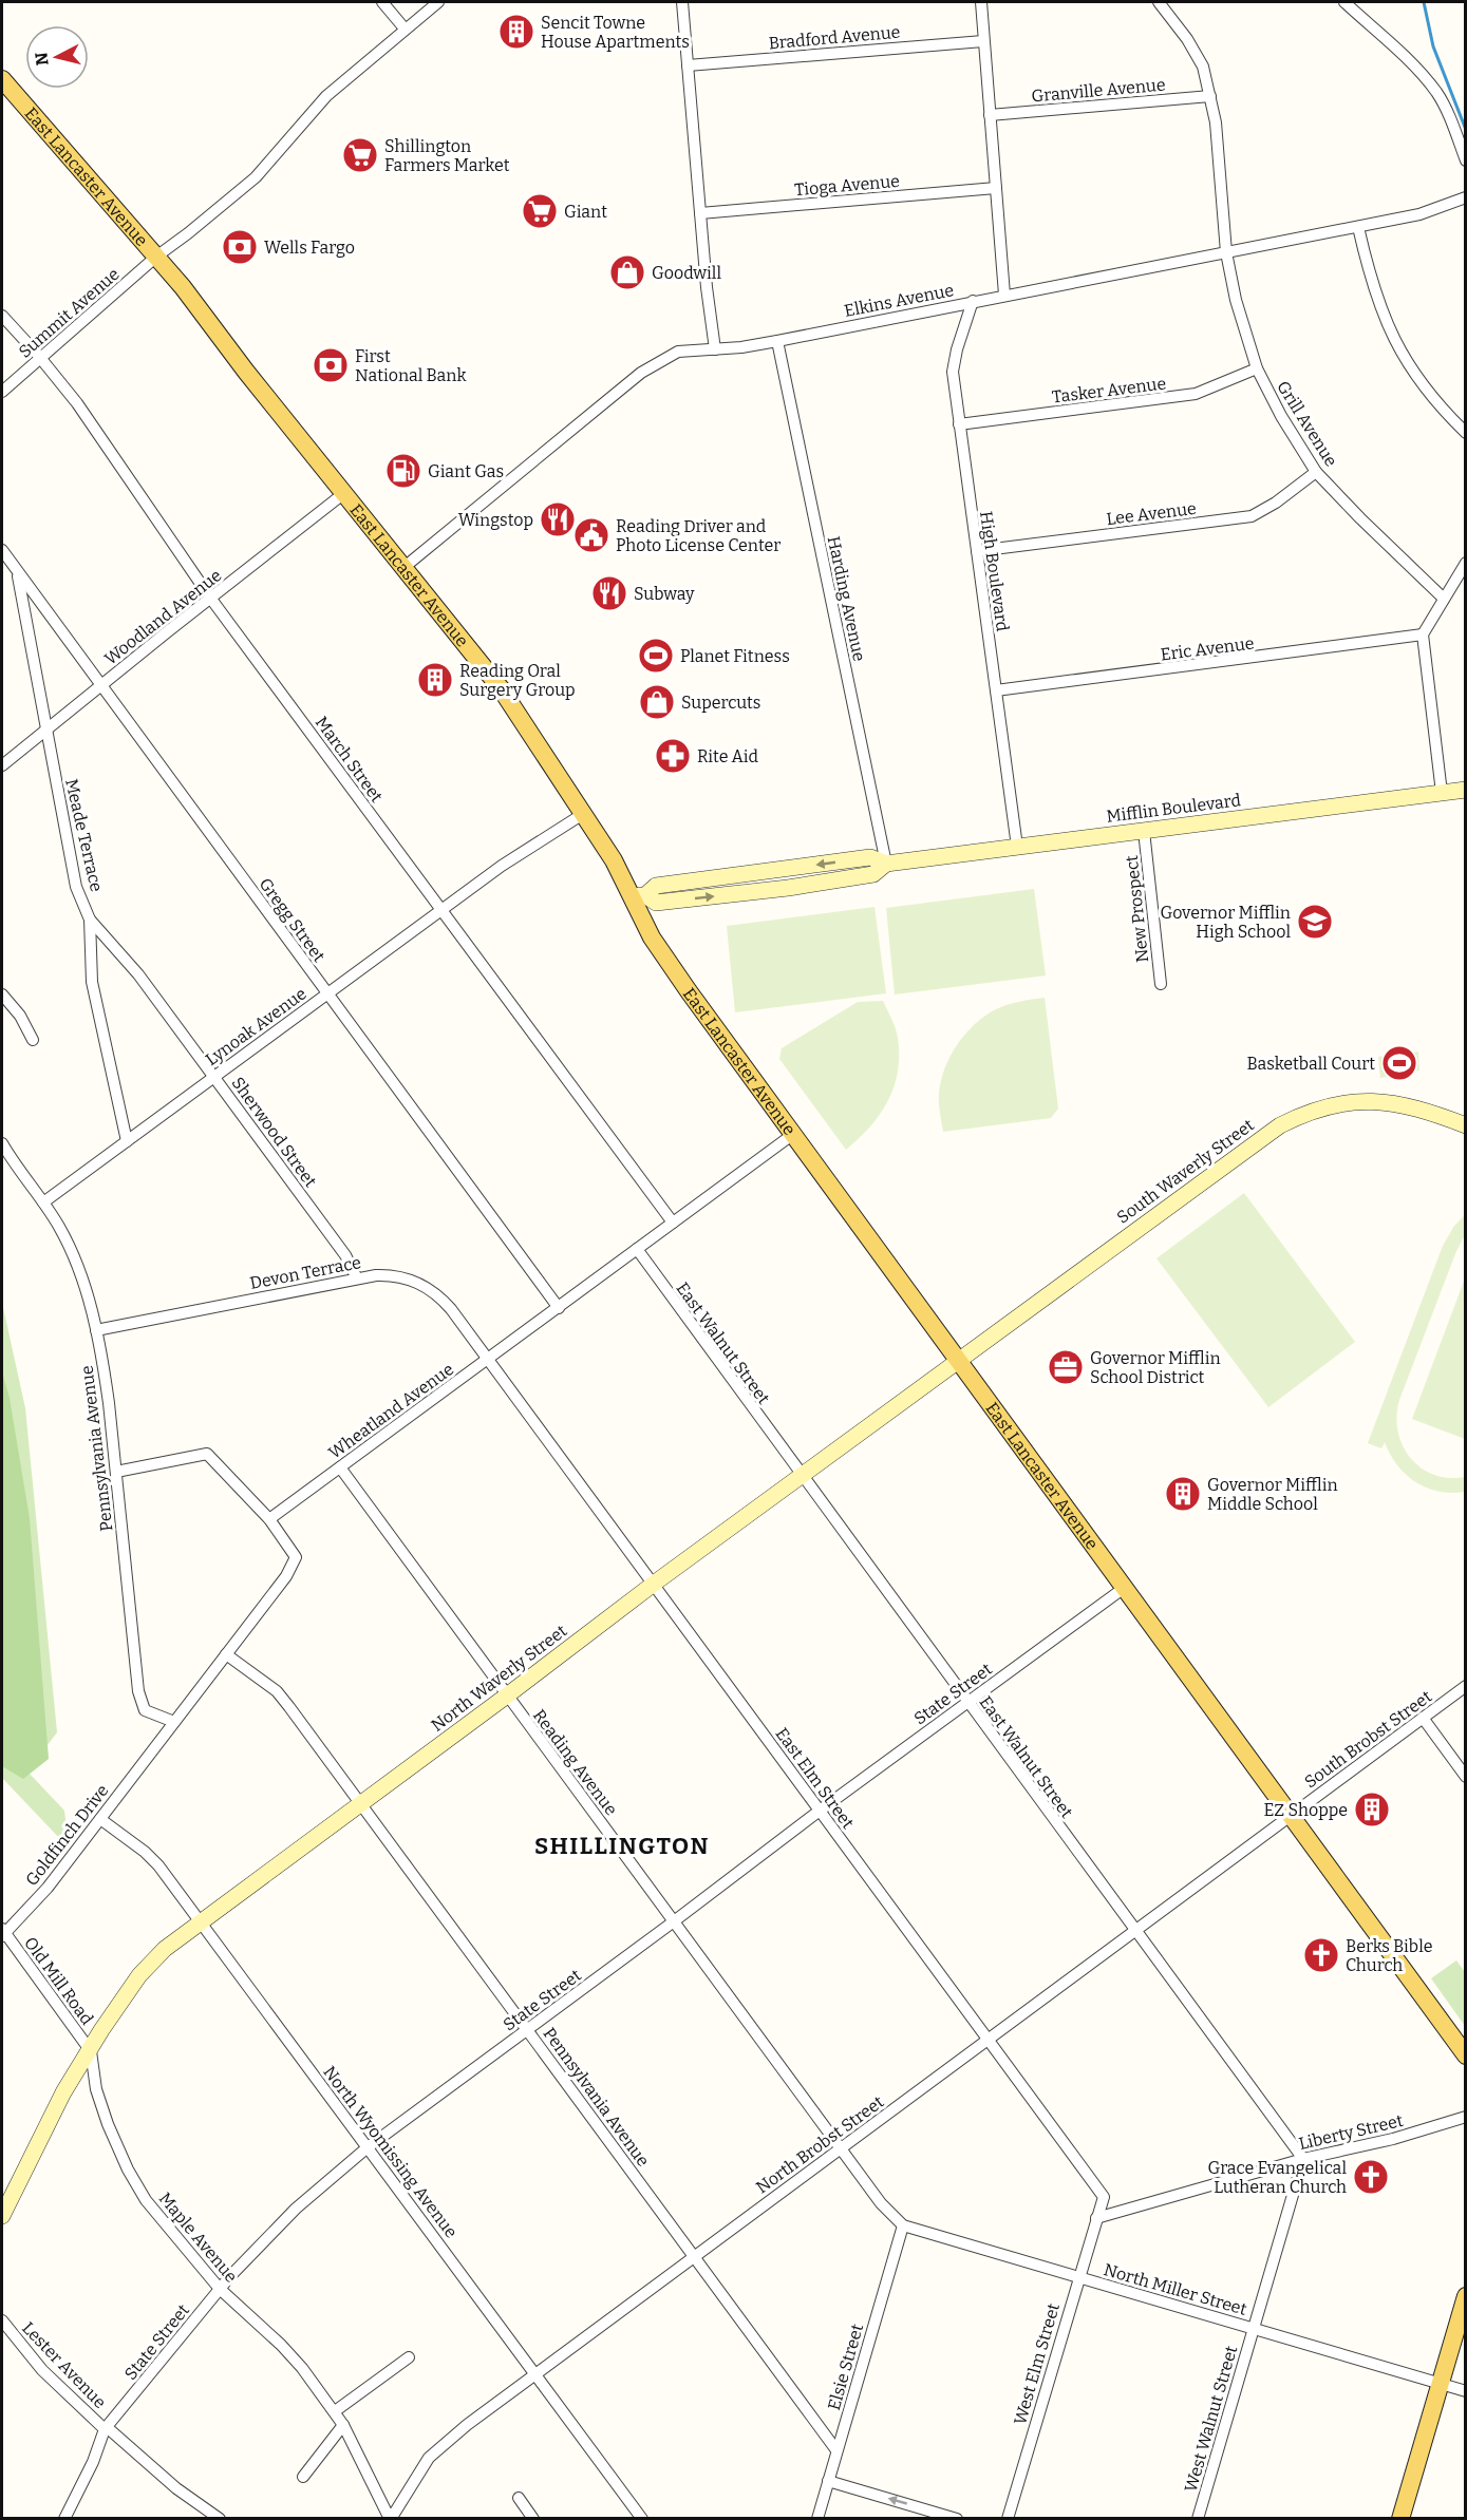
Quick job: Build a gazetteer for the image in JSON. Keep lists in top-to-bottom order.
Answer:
{
  "streets": {
    "main road": ["East Lancaster Avenue"],
    "street": [
      "Bradford Avenue",
      "Granville Avenue",
      "Tioga Avenue",
      "Elkins Avenue",
      "Summit Avenue",
      "Tasker Avenue",
      "Grill Avenue",
      "Lee Avenue",
      "High Boulevard",
      "Harding Avenue",
      "Woodland Avenue",
      "Eric Avenue",
      "March Street",
      "Mifflin Boulevard",
      "Meade Terrace",
      "New Prospect",
      "Gregg Street",
      "Lynoak Avenue",
      "Sherwood Street",
      "South Waverly Street",
      "Devon Terrace",
      "East Walnut Street",
      "Wheatland Avenue",
      "Pennsylvania Avenue",
      "North Waverly Street",
      "State Street",
      "South Brobst Street",
      "Reading Avenue",
      "East Elm Street",
      "Goldfinch Drive",
      "Old Mill Road",
      "Liberty Street",
      "North Brobst Street",
      "North Wyomissing Avenue",
      "Maple Avenue",
      "North Miller Street",
      "West Elm Street",
      "Lester Avenue",
      "Elsie Street",
      "West Walnut Street"
    ]
  },
  "crossings": [
    ["Granville Avenue", "Grill Avenue"],
    ["East Lancaster Avenue", "Elkins Avenue"],
    ["East Lancaster Avenue", "Summit Avenue"],
    ["East Lancaster Avenue", "Woodland Avenue"],
    ["East Lancaster Avenue", "Mifflin Boulevard"],
    ["East Lancaster Avenue", "Lynoak Avenue"],
    ["East Lancaster Avenue", "South Waverly Street"],
    ["East Lancaster Avenue", "Wheatland Avenue"],
    ["East Lancaster Avenue", "North Waverly Street"],
    ["East Lancaster Avenue", "State Street"],
    ["East Lancaster Avenue", "South Brobst Street"],
    ["East Lancaster Avenue", "North Brobst Street"],
    ["Elkins Avenue", "Grill Avenue"],
    ["Elkins Avenue", "High Boulevard"],
    ["Elkins Avenue", "Harding Avenue"],
    ["Summit Avenue", "March Street"],
    ["Tasker Avenue", "Grill Avenue"],
    ["Tasker Avenue", "High Boulevard"],
    ["Grill Avenue", "Lee Avenue"],
    ["Lee Avenue", "High Boulevard"],
    ["High Boulevard", "Eric Avenue"],
    ["High Boulevard", "Mifflin Boulevard"],
    ["Harding Avenue", "Mifflin Boulevard"],
    ["Woodland Avenue", "March Street"],
    ["Woodland Avenue", "Meade Terrace"],
    ["Woodland Avenue", "Gregg Street"],
    ["March Street", "Lynoak Avenue"],
    ["March Street", "Wheatland Avenue"],
    ["Mifflin Boulevard", "New Prospect"],
    ["Meade Terrace", "Gregg Street"],
    ["Meade Terrace", "Lynoak Avenue"],
    ["Meade Terrace", "Sherwood Street"],
    ["Gregg Street", "Lynoak Avenue"],
    ["Gregg Street", "Wheatland Avenue"],
    ["Lynoak Avenue", "Sherwood Street"],
    ["Lynoak Avenue", "Pennsylvania Avenue"],
    ["Sherwood Street", "Devon Terrace"],
    ["South Waverly Street", "North Waverly Street"],
    ["Devon Terrace", "Wheatland Avenue"],
    ["Devon Terrace", "Pennsylvania Avenue"],
    ["Devon Terrace", "East Elm Street"],
    ["East Walnut Street", "Wheatland Avenue"],
    ["East Walnut Street", "North Waverly Street"],
    ["East Walnut Street", "State Street"],
    ["East Walnut Street", "Liberty Street"],
    ["East Walnut Street", "North Brobst Street"],
    ["East Walnut Street", "West Walnut Street"],
    ["Wheatland Avenue", "Reading Avenue"],
    ["Wheatland Avenue", "East Elm Street"],
    ["Pennsylvania Avenue", "North Waverly Street"],
    ["Pennsylvania Avenue", "State Street"],
    ["Pennsylvania Avenue", "Goldfinch Drive"],
    ["Pennsylvania Avenue", "North Brobst Street"],
    ["Pennsylvania Avenue", "Elsie Street"],
    ["North Waverly Street", "Reading Avenue"],
    ["North Waverly Street", "East Elm Street"],
    ["North Waverly Street", "Old Mill Road"],
    ["North Waverly Street", "North Wyomissing Avenue"],
    ["North Waverly Street", "Maple Avenue"],
    ["State Street", "Reading Avenue"],
    ["State Street", "East Elm Street"],
    ["State Street", "North Wyomissing Avenue"],
    ["State Street", "Maple Avenue"],
    ["State Street", "Lester Avenue"],
    ["South Brobst Street", "North Brobst Street"],
    ["Reading Avenue", "North Brobst Street"],
    ["Reading Avenue", "North Miller Street"],
    ["Reading Avenue", "Elsie Street"],
    ["East Elm Street", "Liberty Street"],
    ["East Elm Street", "North Brobst Street"],
    ["East Elm Street", "West Elm Street"],
    ["Goldfinch Drive", "Old Mill Road"],
    ["Goldfinch Drive", "North Wyomissing Avenue"],
    ["Old Mill Road", "Maple Avenue"],
    ["Liberty Street", "West Elm Street"],
    ["Liberty Street", "West Walnut Street"],
    ["North Brobst Street", "North Wyomissing Avenue"],
    ["North Brobst Street", "Maple Avenue"],
    ["North Miller Street", "West Elm Street"],
    ["North Miller Street", "Elsie Street"],
    ["North Miller Street", "West Walnut Street"]
  ],
  "districts": ["SHILLINGTON"],
  "places": {
    "building": [
      "Sencit Towne House Apartments",
      "Reading Oral Surgery Group",
      "Governor Mifflin Middle School",
      "EZ Shoppe"
    ],
    "supermarket": ["Shillington Farmers Market", "Giant"],
    "bank": ["Wells Fargo", "First National Bank"],
    "shop": ["Goodwill", "Supercuts"],
    "fuel station": ["Giant Gas"],
    "restaurant": ["Wingstop", "Subway"],
    "public building": ["Reading Driver and Photo License Center"],
    "sports": ["Planet Fitness", "Basketball Court"],
    "pharmacy": ["Rite Aid"],
    "school or university": ["Governor Mifflin High School"],
    "office": ["Governor Mifflin School District"],
    "church": ["Berks Bible Church", "Grace Evangelical Lutheran Church"]
  },
  "north": "left"
}
